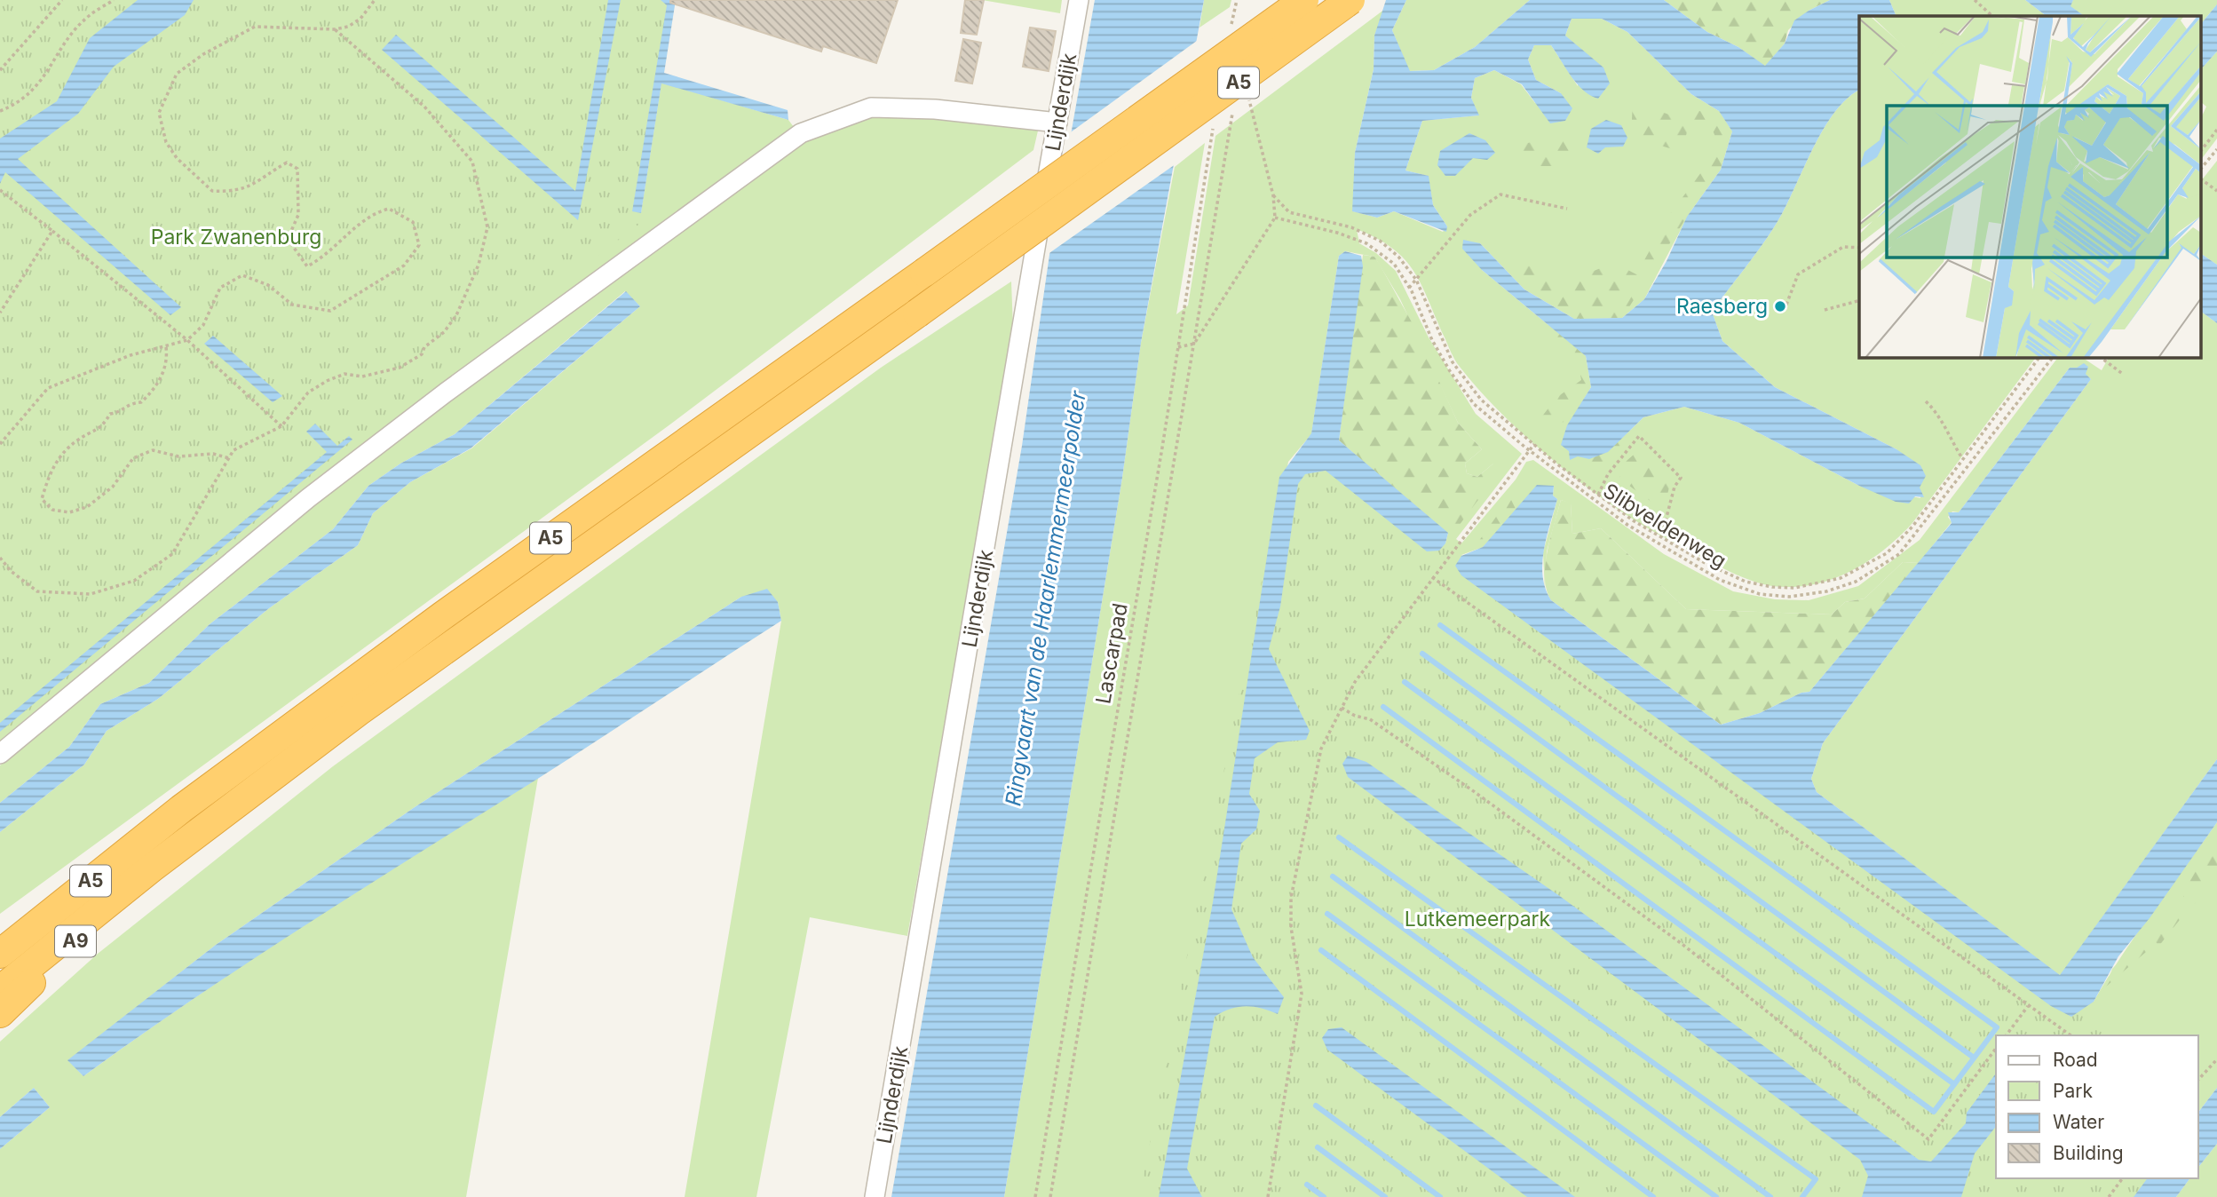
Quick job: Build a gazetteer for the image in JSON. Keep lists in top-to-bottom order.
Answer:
{
  "streets": {
    "highway": ["A5", "A9"],
    "street": ["Lijnderdijk"],
    "path": ["Slibveldenweg", "Lascarpad"]
  },
  "crossings": [
    ["A5", "A9"]
  ],
  "water": ["Ringvaart van de Haarlemmermeerpolder"],
  "parks": ["Park Zwanenburg", "Lutkemeerpark"],
  "places": ["Raesberg"],
  "legend": [
    "Road",
    "Park",
    "Water",
    "Building"
  ]
}
